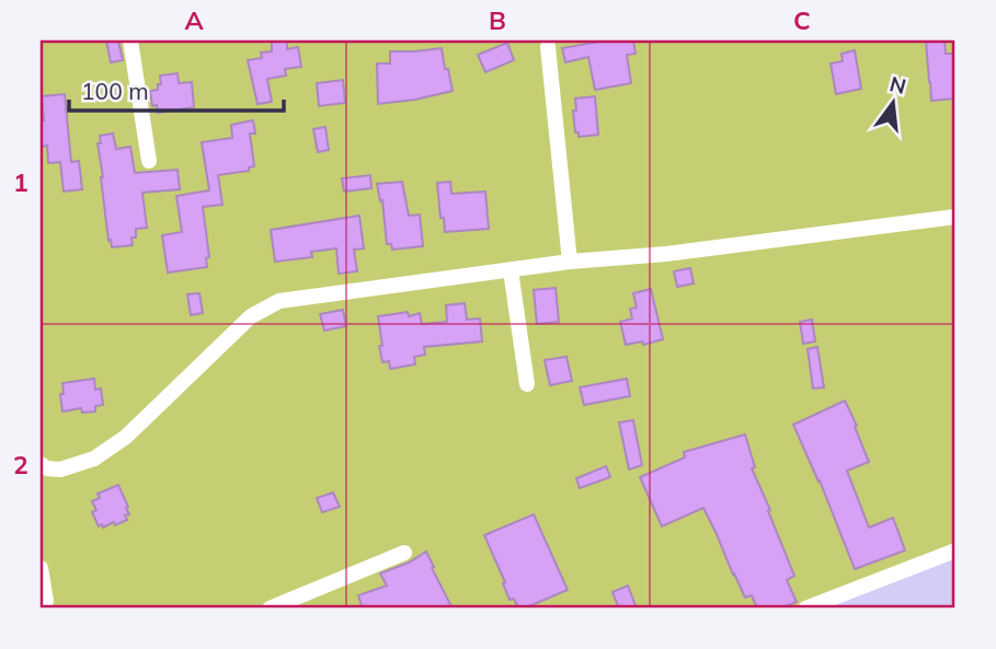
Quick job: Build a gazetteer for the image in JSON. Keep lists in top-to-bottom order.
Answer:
{
  "scale_bar": "100 m",
  "north": "top",
  "grid": {
    "columns": ["A", "B", "C"],
    "rows": ["1", "2"]
  }
}
